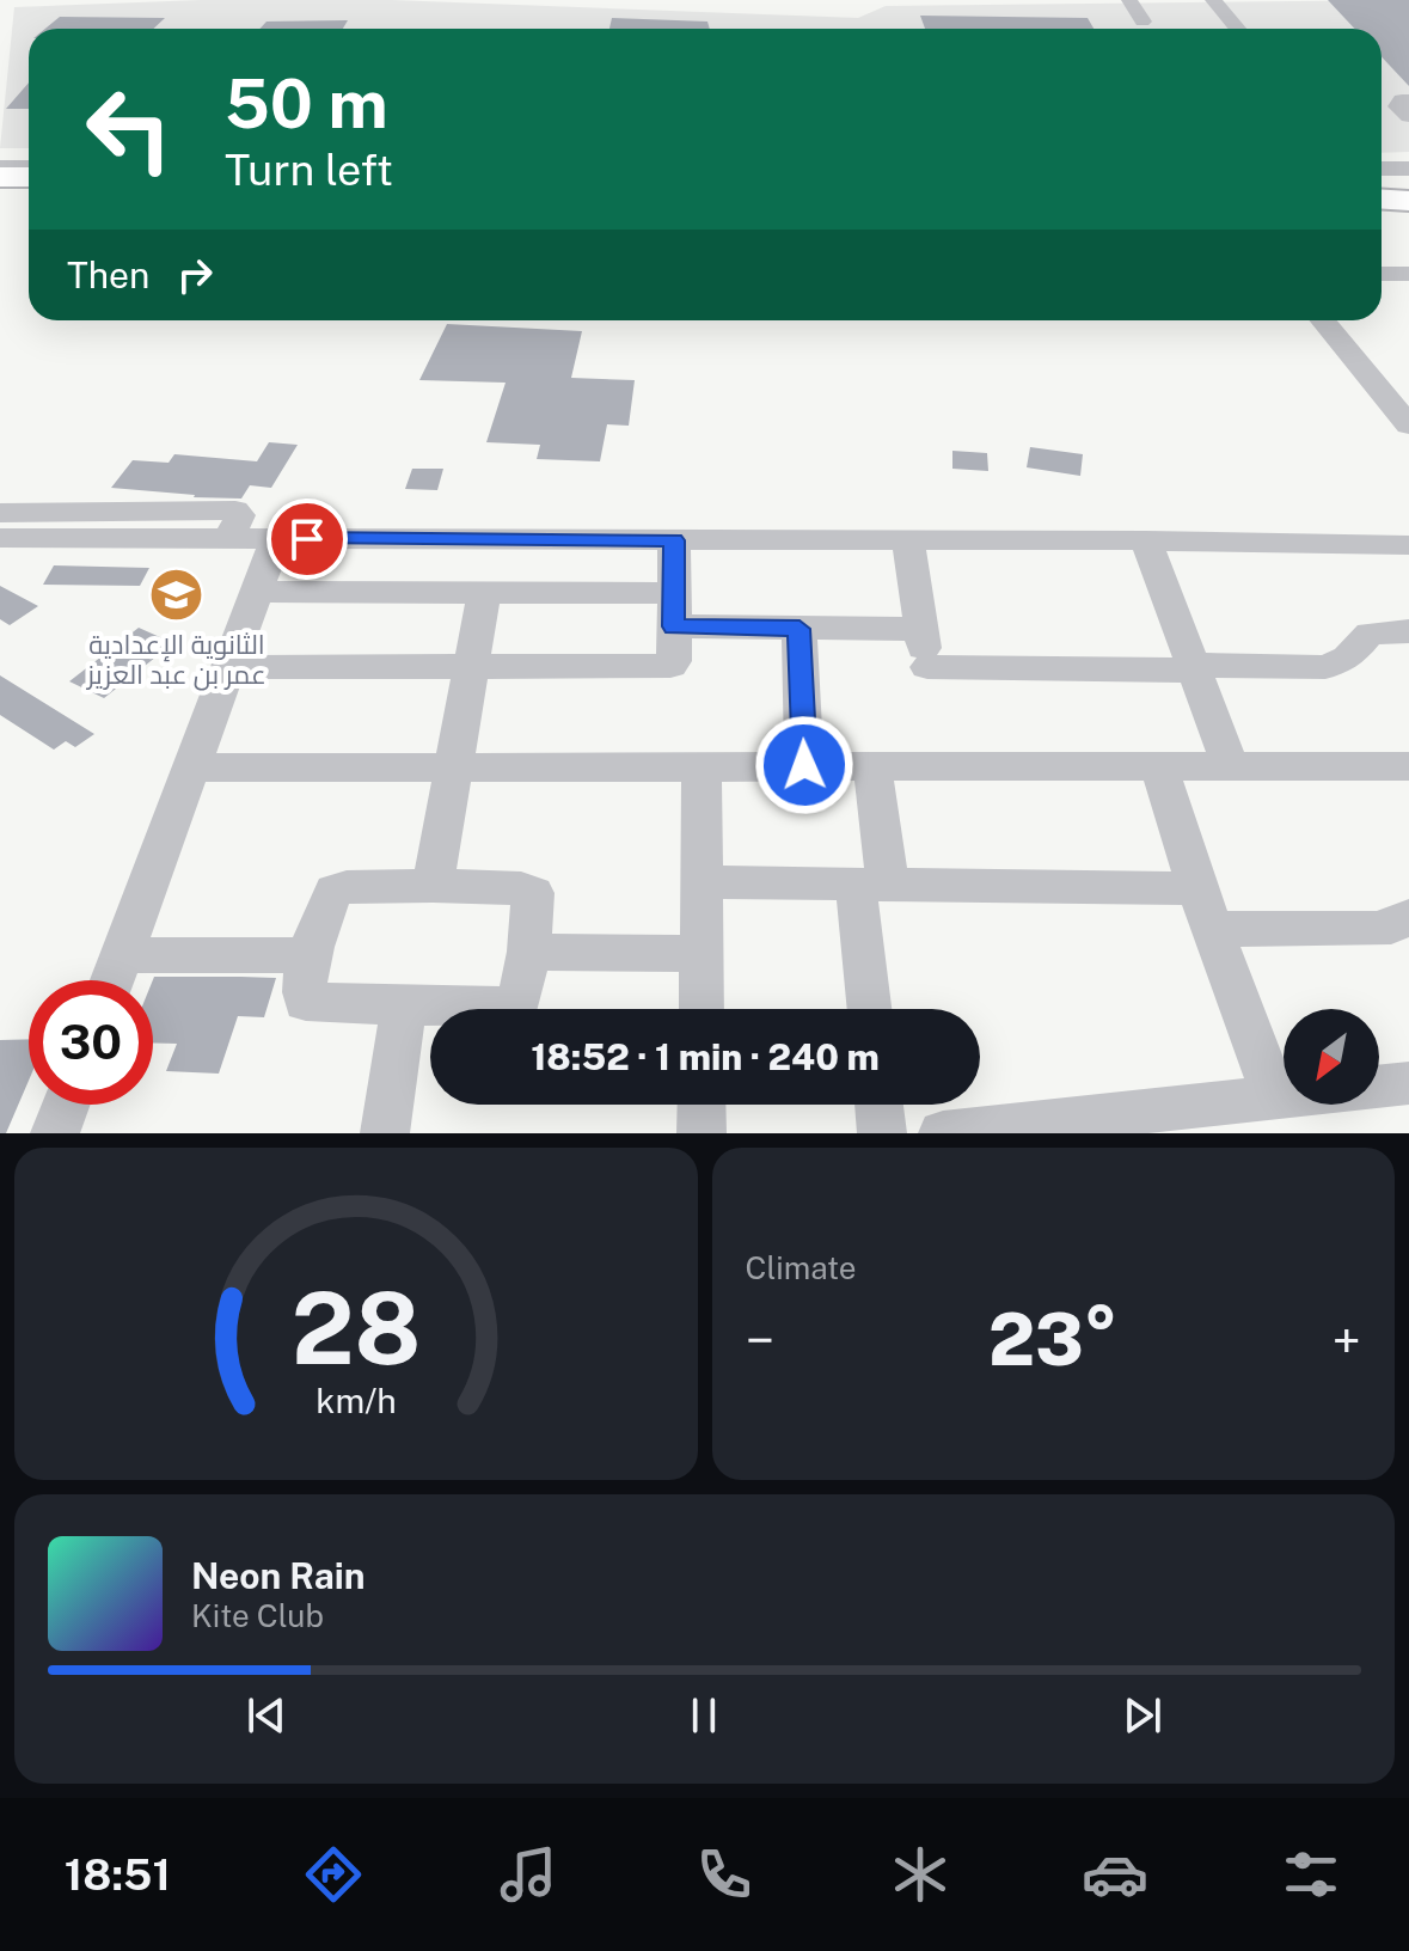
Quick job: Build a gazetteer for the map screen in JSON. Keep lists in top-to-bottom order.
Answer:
{
  "places": {
    "school or university": ["الثانوية الإعدادية عمر بن عبد العزيز"]
  },
  "north": "bottom left",
  "page": {
    "turn": ["50 m", "Turn left"],
    "then": "Then",
    "limit": "30",
    "trip": "18:52 · 1 min · 240 m",
    "tile": "Climate",
    "heat": ["−", "23°", "+"],
    "song": ["Neon Rain", "Kite Club"],
    "tabs": "18:51",
    "gauge": ["28", "km/h"]
  }
}
